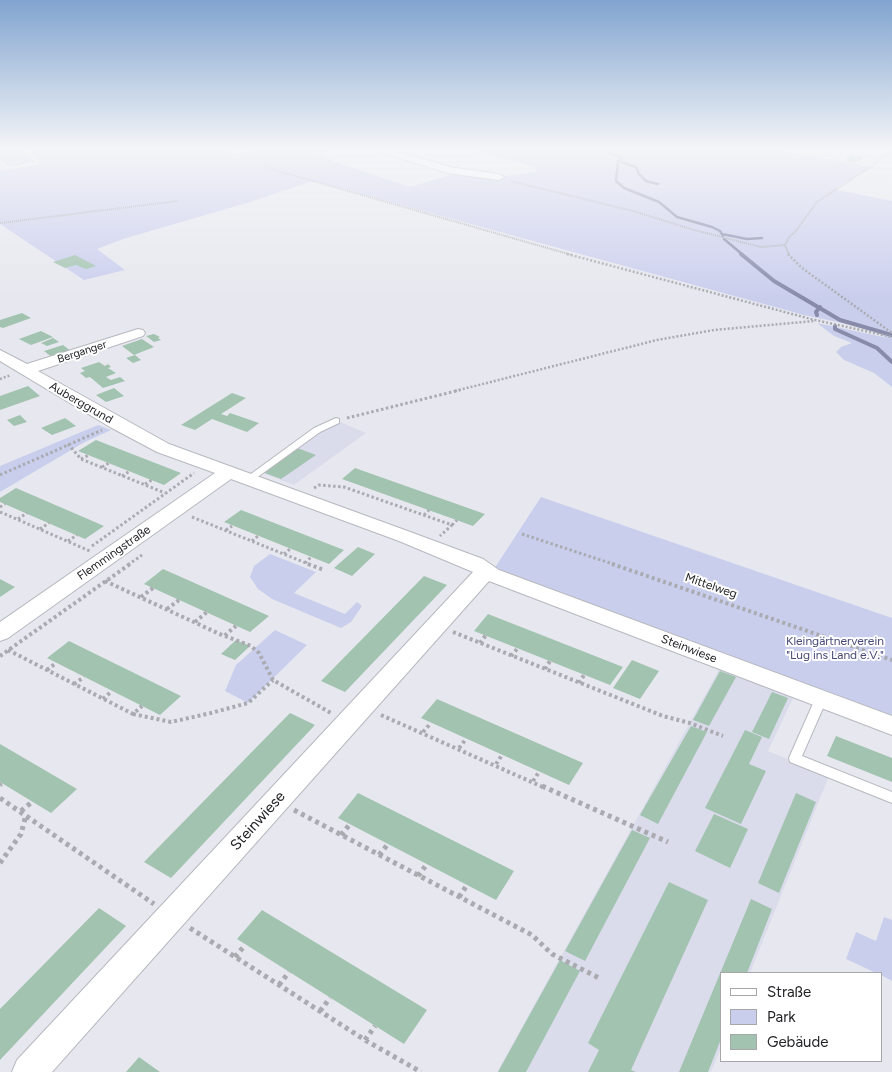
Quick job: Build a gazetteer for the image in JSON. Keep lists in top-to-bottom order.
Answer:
{
  "streets": {
    "street": [
      "Berganger",
      "Auberggrund",
      "Flemmingstraße",
      "Steinwiese"
    ],
    "path": ["Mittelweg"]
  },
  "crossings": [
    ["Berganger", "Auberggrund"],
    ["Auberggrund", "Steinwiese"],
    ["Flemmingstraße", "Steinwiese"]
  ],
  "parks": ["Kleingärtnerverein \"Lug ins Land e.V.\""],
  "legend": ["Straße", "Park", "Gebäude"]
}
